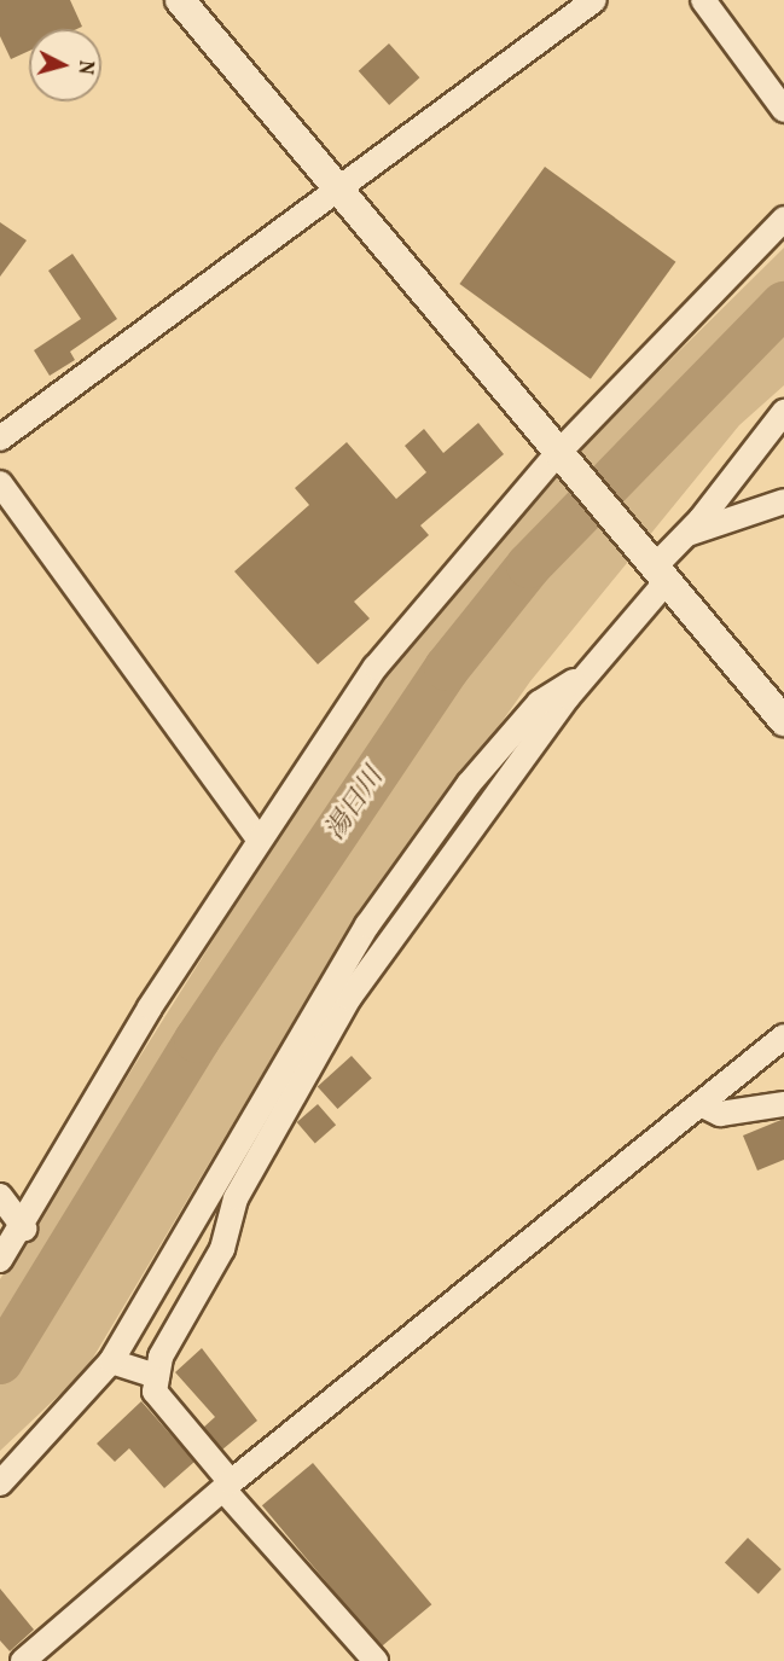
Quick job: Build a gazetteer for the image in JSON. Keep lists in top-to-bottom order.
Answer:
{
  "water": ["湯日川"],
  "north": "right"
}
